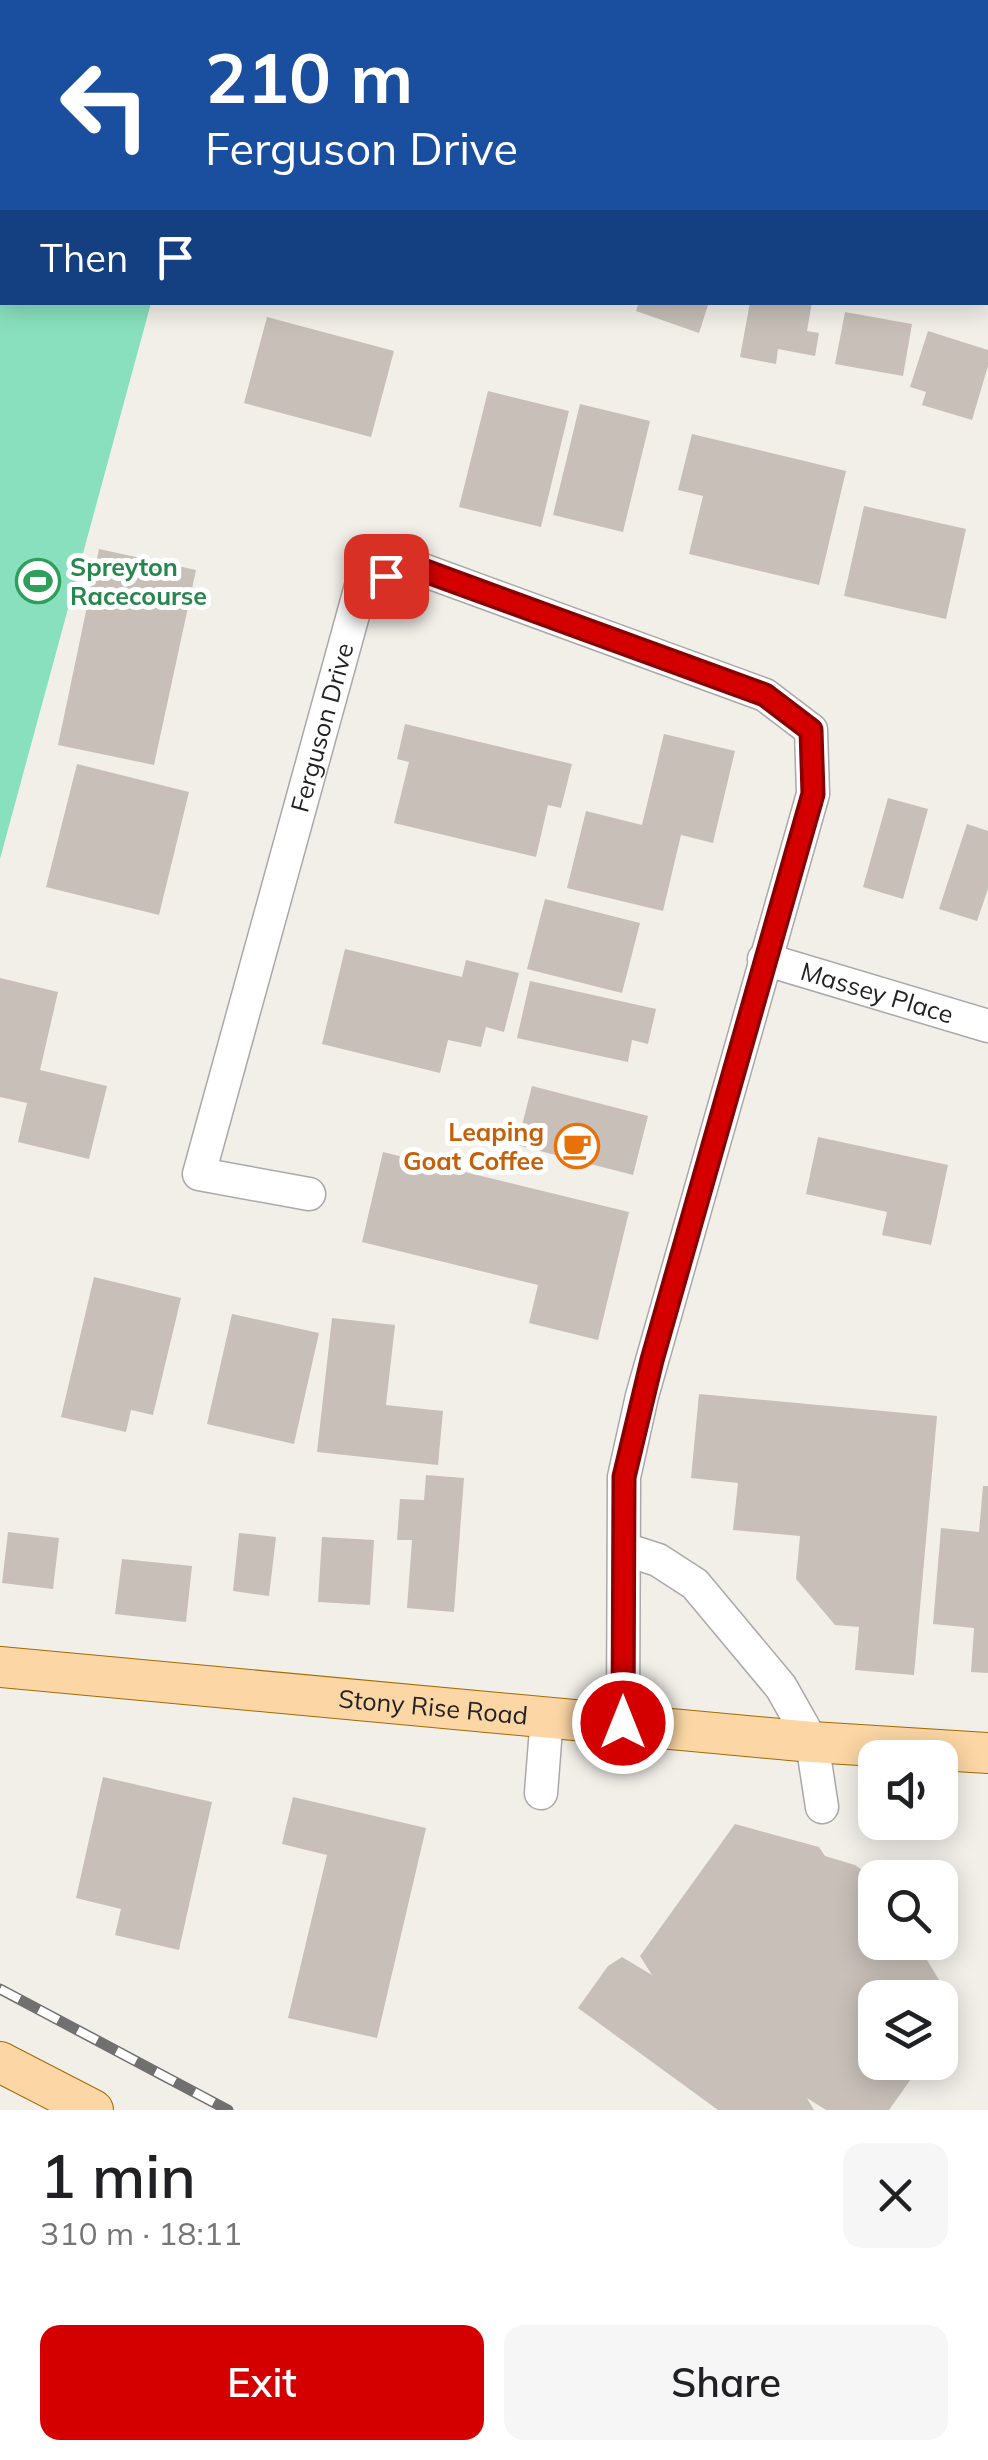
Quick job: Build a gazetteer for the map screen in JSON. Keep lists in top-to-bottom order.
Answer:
{
  "streets": {
    "main road": ["Stony Rise Road"],
    "street": ["Ferguson Drive", "Massey Place"]
  },
  "crossings": [
    ["Ferguson Drive", "Massey Place"],
    ["Ferguson Drive", "Stony Rise Road"]
  ],
  "places": {
    "sports": ["Spreyton Racecourse"],
    "cafe": ["Leaping Goat Coffee"]
  },
  "page": {
    "turn": ["210 m", "Ferguson Drive"],
    "then": "Then",
    "heading": ["1 min", "310 m · 18:11"],
    "buttons": ["Exit", "Share"]
  }
}
